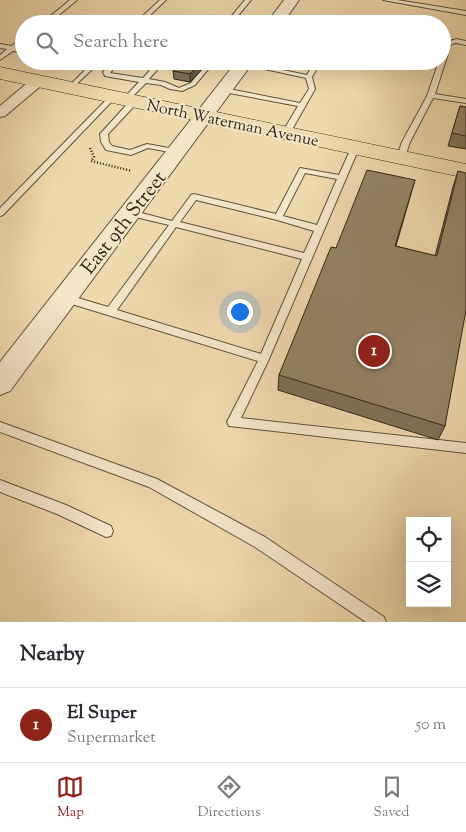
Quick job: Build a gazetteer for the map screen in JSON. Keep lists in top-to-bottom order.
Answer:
{
  "streets": {
    "main road": ["North Waterman Avenue"],
    "street": ["East 9th Street"]
  },
  "crossings": [
    ["North Waterman Avenue", "East 9th Street"]
  ],
  "page": {
    "search": "Search here",
    "pins": "1",
    "heading": "Nearby",
    "list": [
      {
        "mark": "1",
        "name": "El Super",
        "note": "Supermarket",
        "value": "50 m"
      }
    ],
    "nav": ["Map", "Directions", "Saved"]
  }
}
